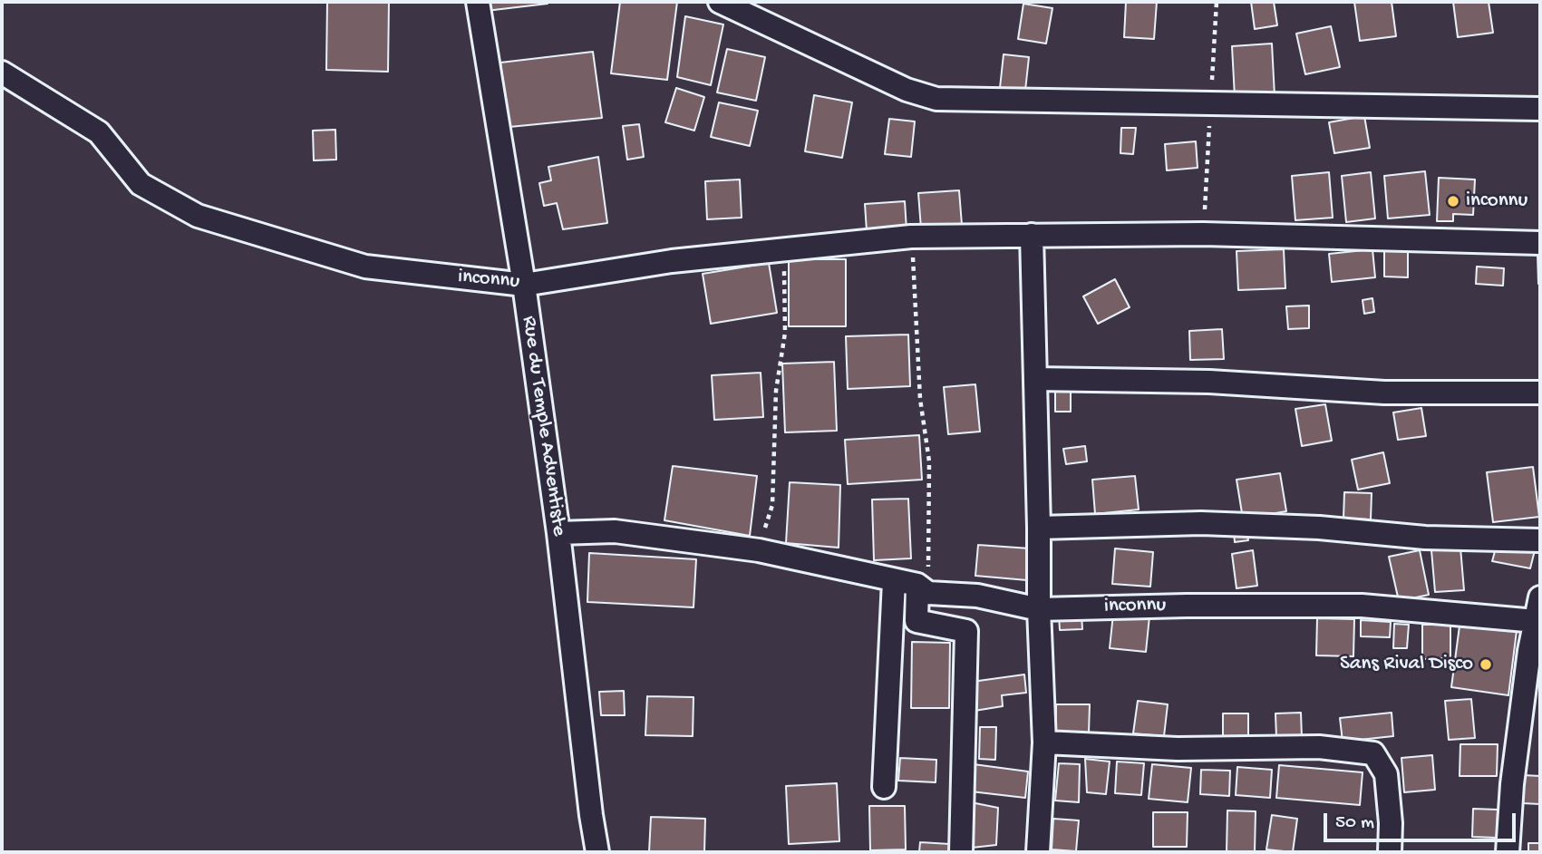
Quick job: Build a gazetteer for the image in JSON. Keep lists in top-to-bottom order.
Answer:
{
  "streets": {
    "street": ["inconnu", "Rue du Temple Adventiste"]
  },
  "crossings": [
    ["inconnu", "Rue du Temple Adventiste"]
  ],
  "places": ["inconnu", "Sans Rival Disco"],
  "scale_bar": "50 m"
}
